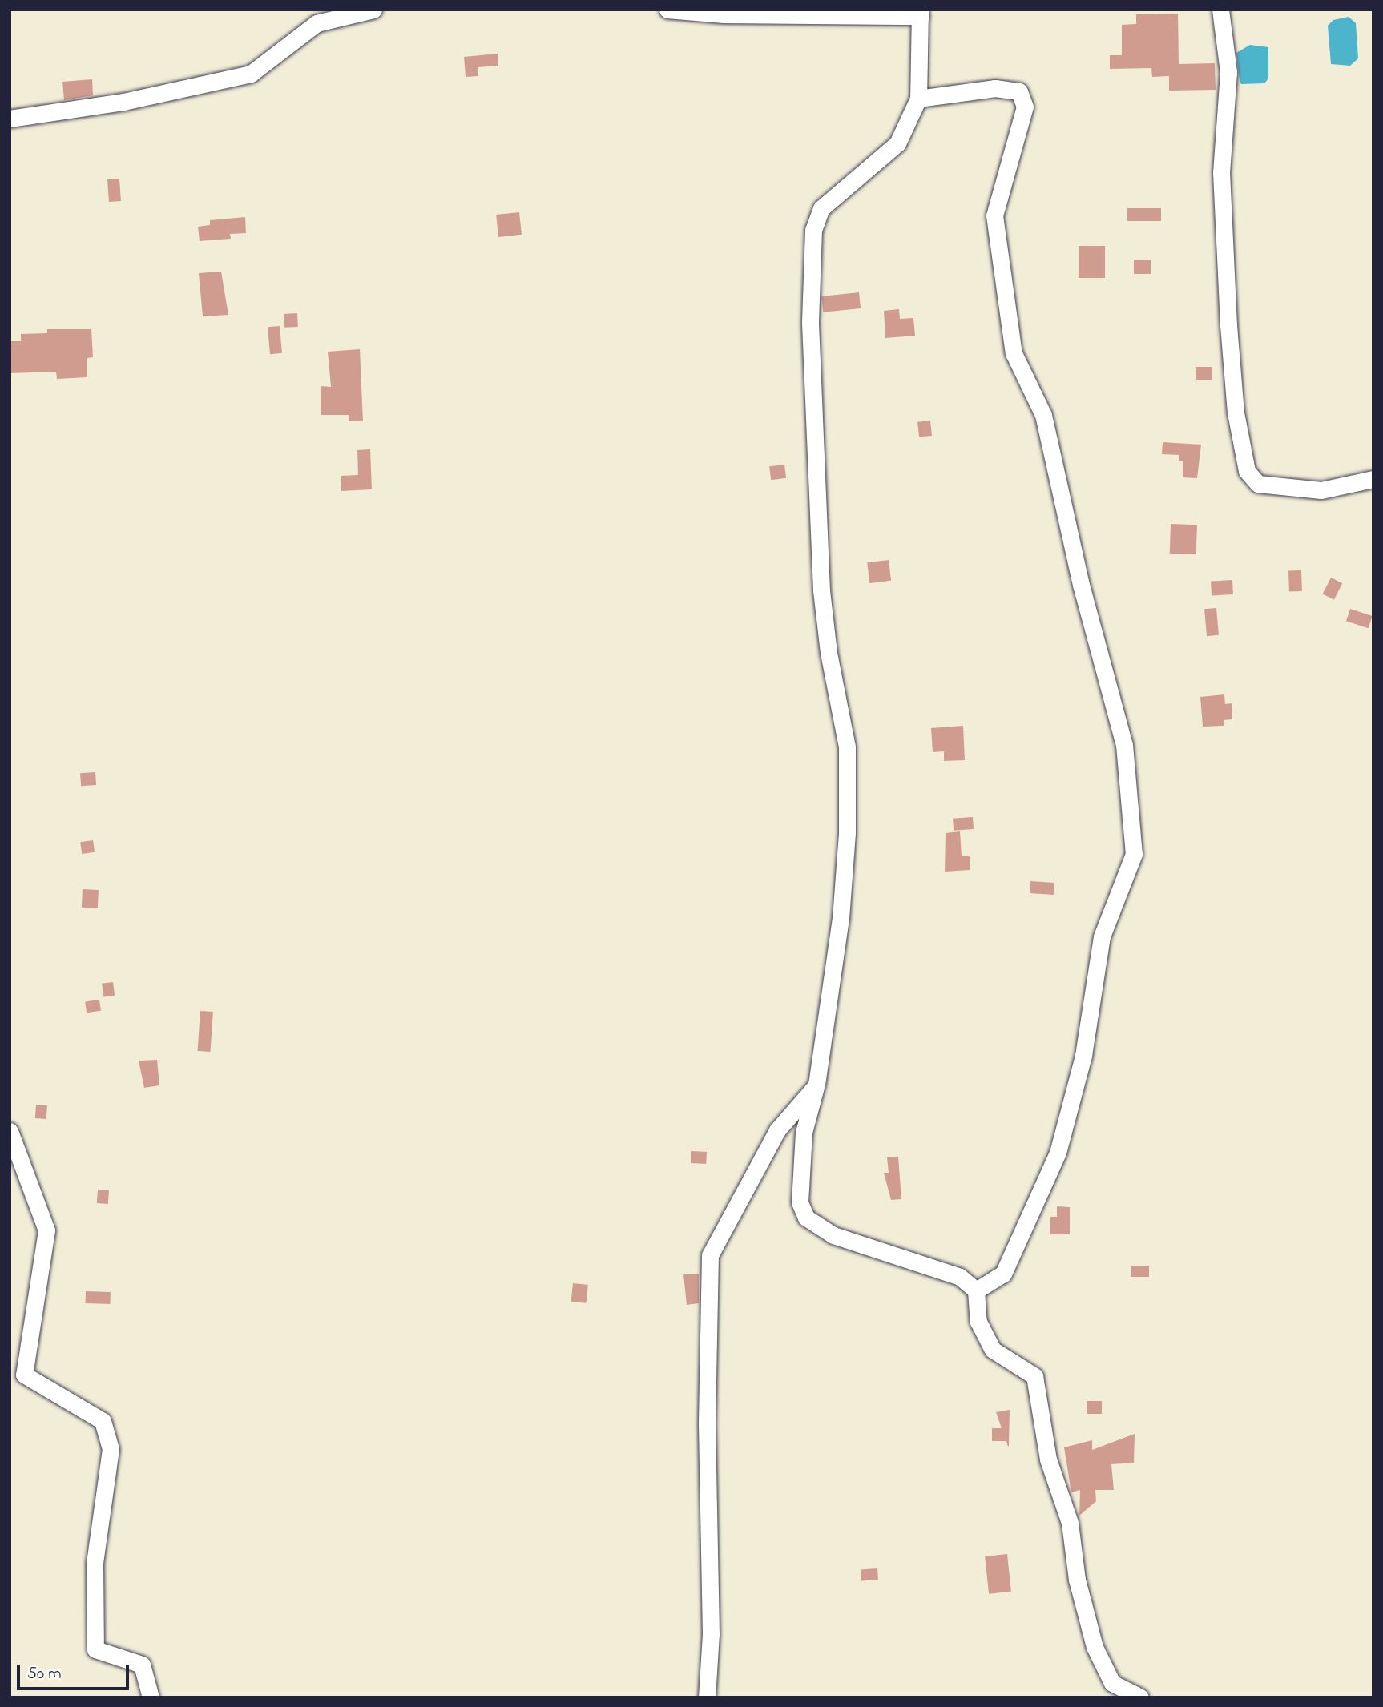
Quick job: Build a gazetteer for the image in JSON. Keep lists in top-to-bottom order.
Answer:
{
  "scale_bar": "50 m"
}
